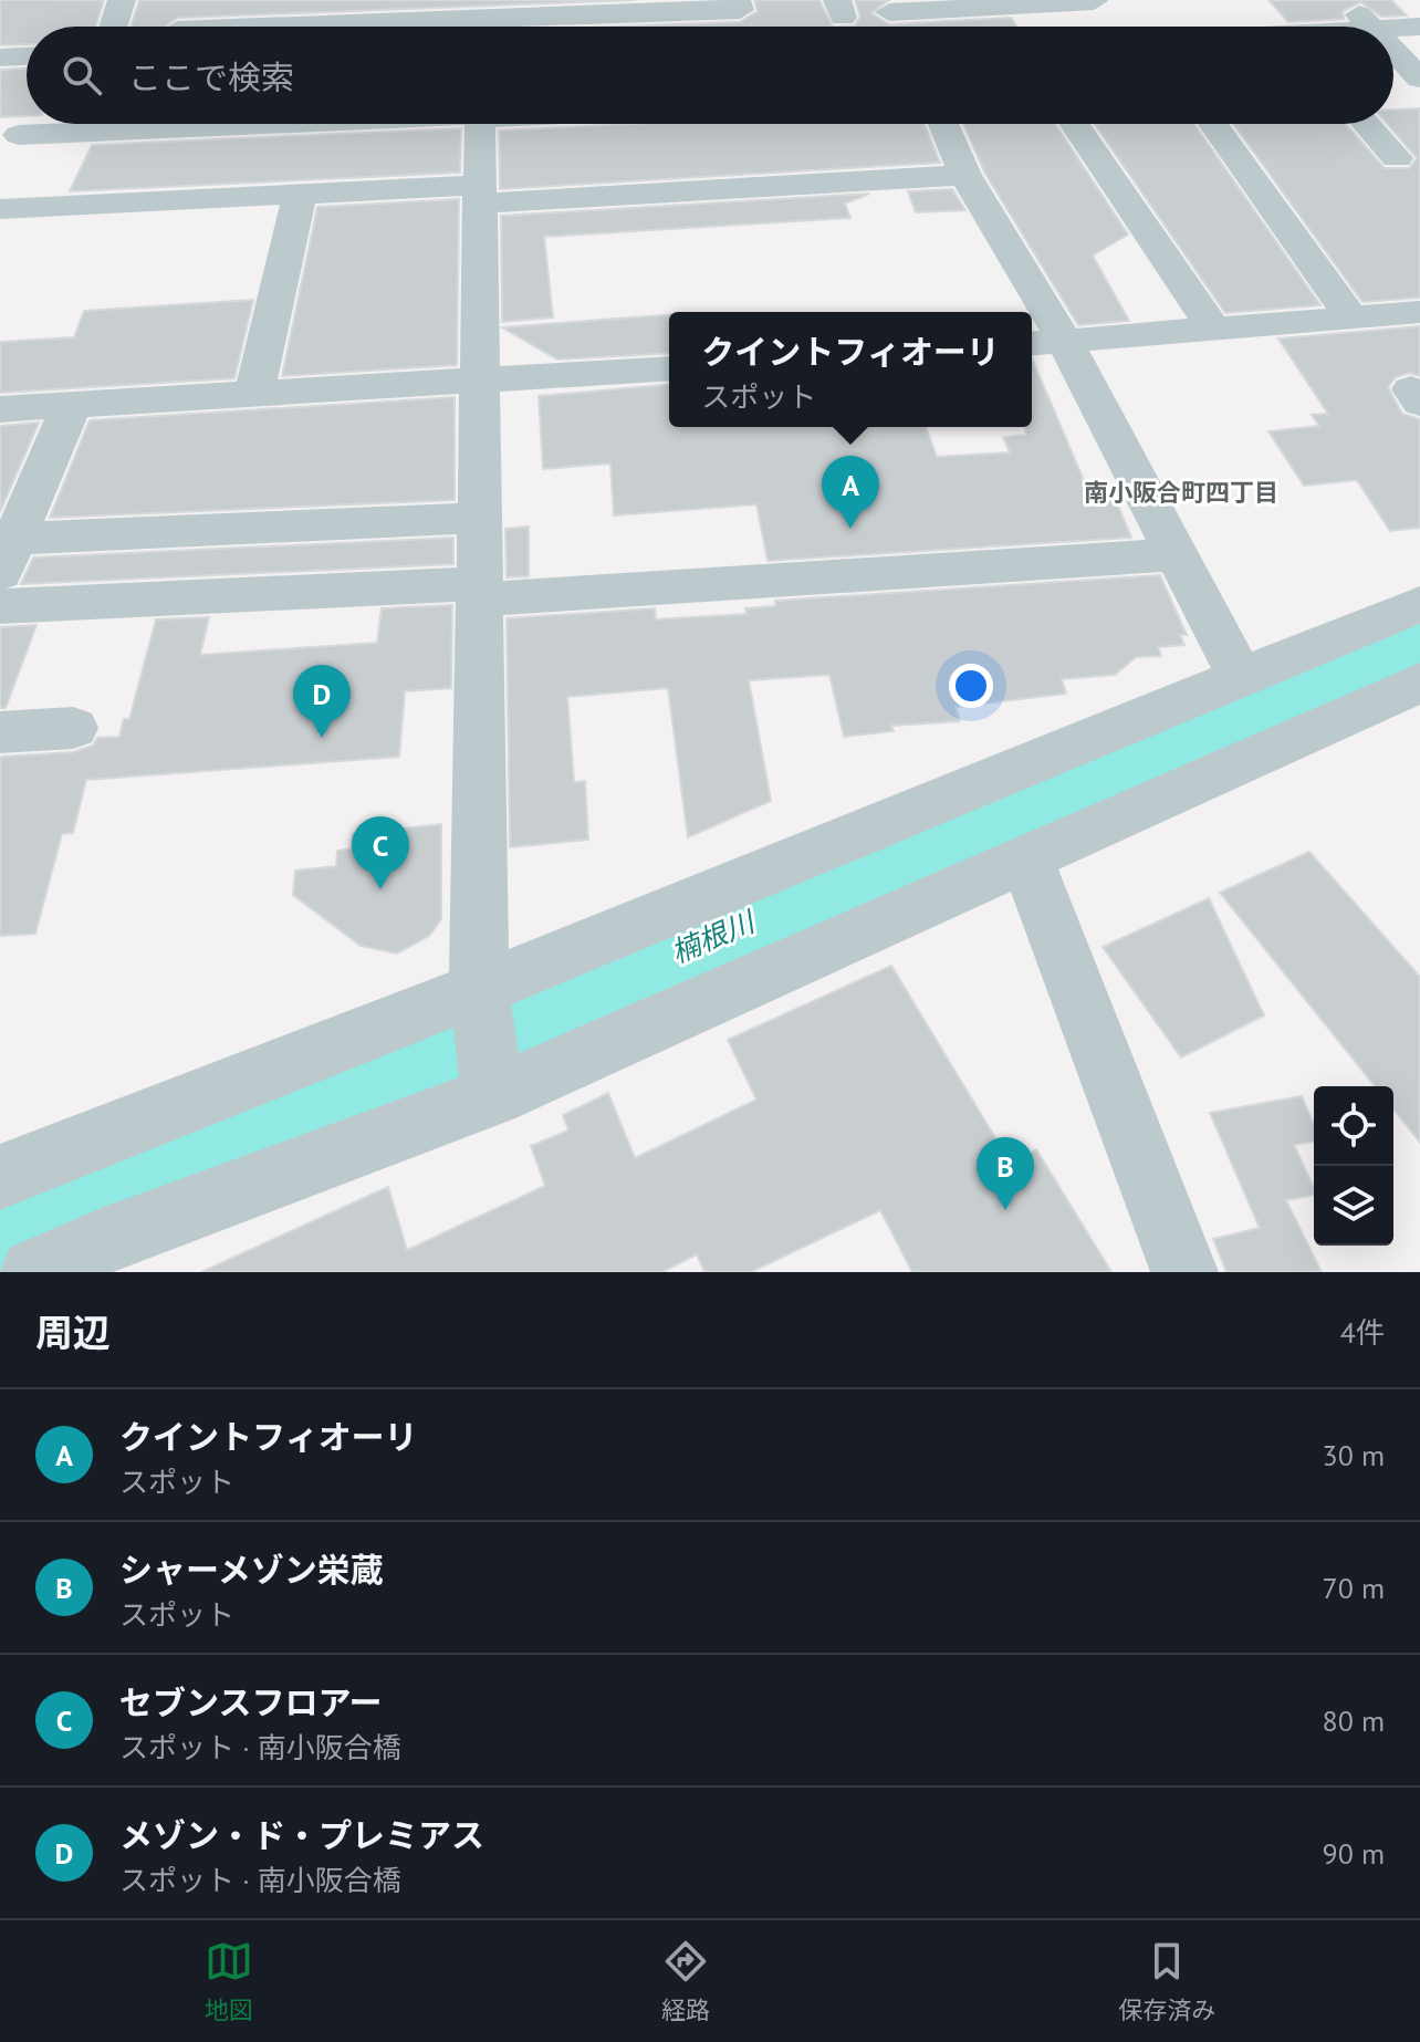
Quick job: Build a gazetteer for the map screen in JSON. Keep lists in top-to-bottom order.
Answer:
{
  "districts": ["南小阪合町四丁目"],
  "water": ["楠根川"],
  "page": {
    "search": "ここで検索",
    "popup": ["クイントフィオーリ", "スポット"],
    "pins": [
      "A",
      "D",
      "C",
      "B"
    ],
    "heading": ["周辺", "4件"],
    "list": [
      {
        "mark": "A",
        "name": "クイントフィオーリ",
        "note": "スポット",
        "value": "30 m"
      },
      {
        "mark": "B",
        "name": "シャーメゾン栄蔵",
        "note": "スポット",
        "value": "70 m"
      },
      {
        "mark": "C",
        "name": "セブンスフロアー",
        "note": "スポット · 南小阪合橋",
        "value": "80 m"
      },
      {
        "mark": "D",
        "name": "メゾン・ド・プレミアス",
        "note": "スポット · 南小阪合橋",
        "value": "90 m"
      }
    ],
    "nav": ["地図", "経路", "保存済み"]
  }
}
